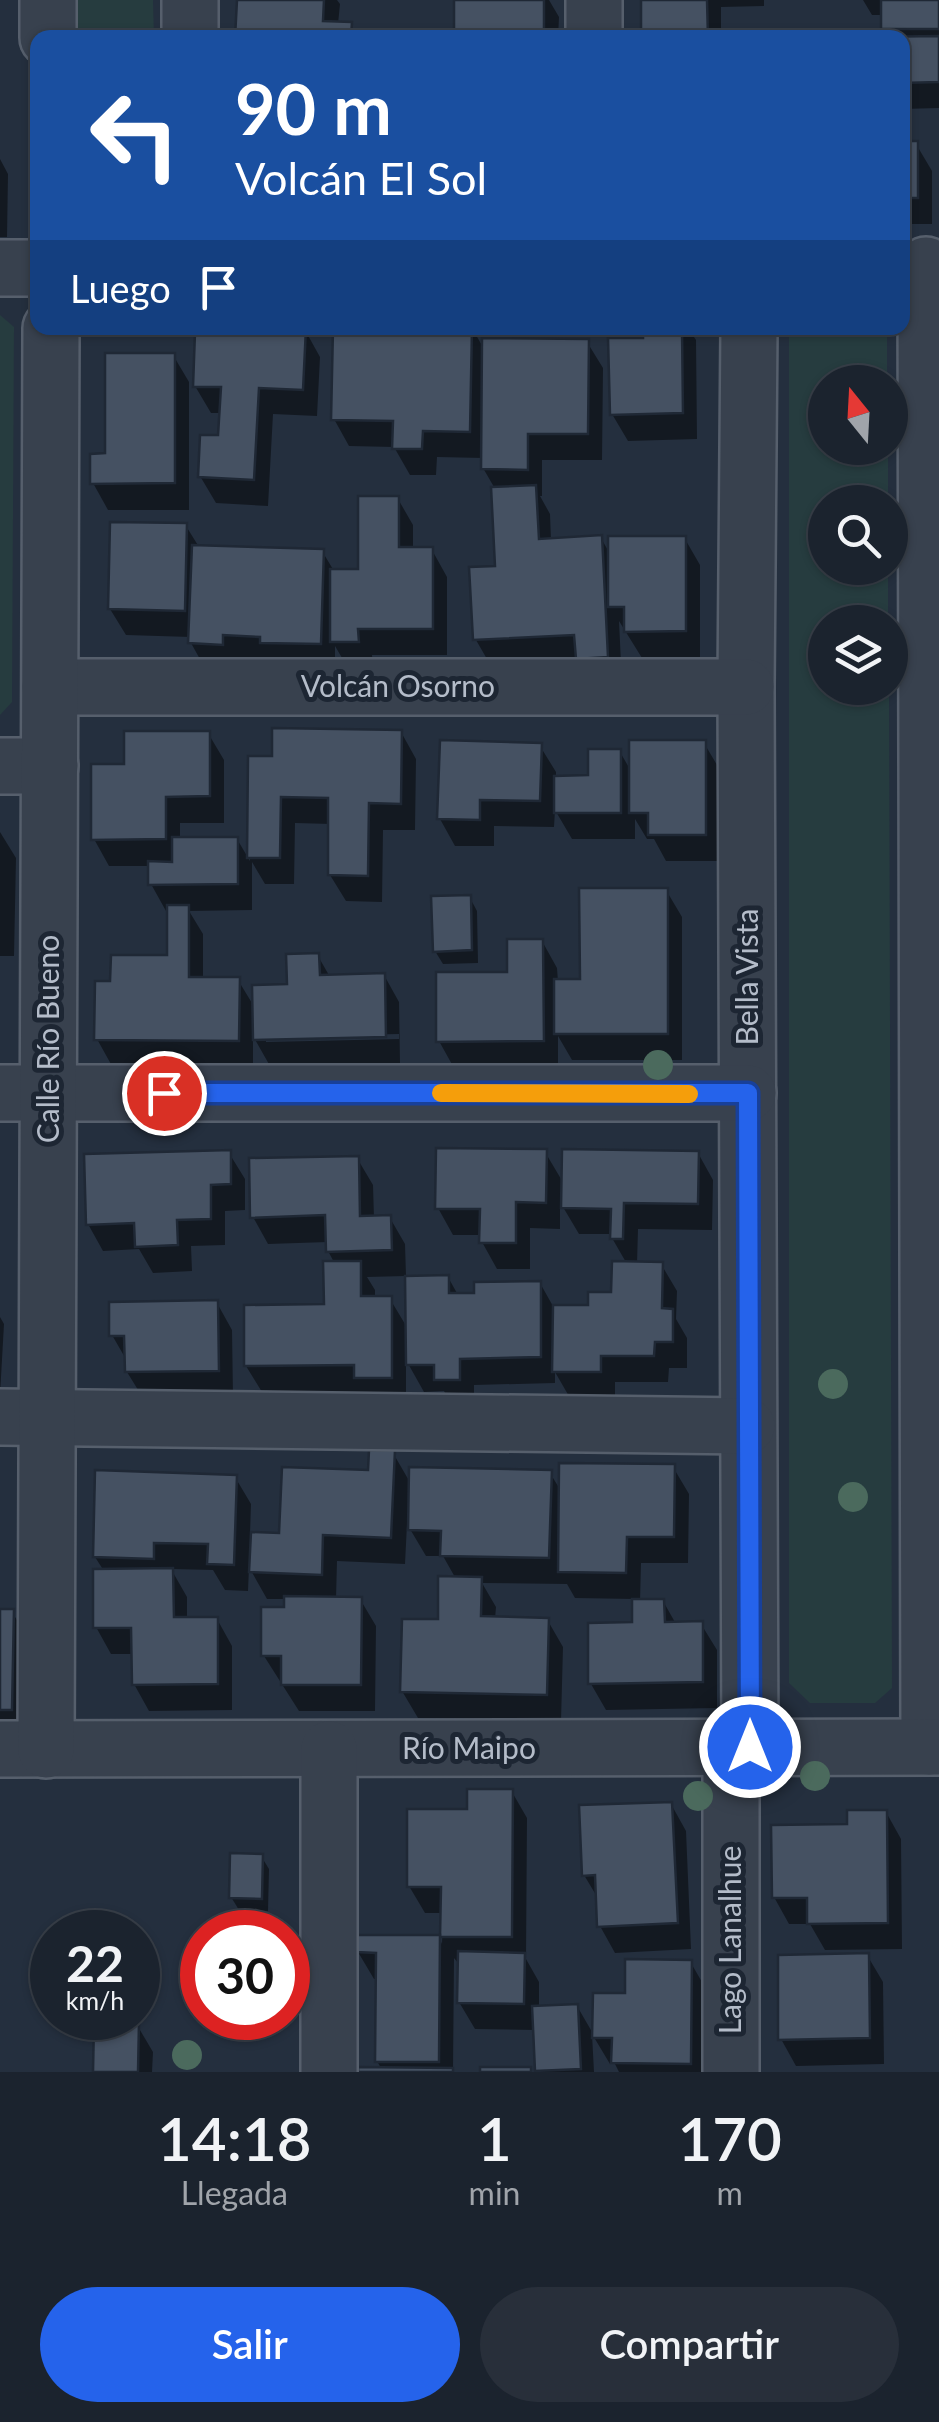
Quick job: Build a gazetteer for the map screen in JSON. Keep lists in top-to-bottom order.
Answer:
{
  "streets": {
    "street": [
      "Volcán Osorno",
      "Bella Vista",
      "Calle Río Bueno",
      "Río Maipo",
      "Lago Lanalhue"
    ]
  },
  "crossings": [
    ["Volcán Osorno", "Bella Vista"],
    ["Volcán Osorno", "Calle Río Bueno"],
    ["Bella Vista", "Río Maipo"],
    ["Bella Vista", "Lago Lanalhue"],
    ["Calle Río Bueno", "Río Maipo"],
    ["Río Maipo", "Lago Lanalhue"]
  ],
  "north": "top",
  "page": {
    "turn": ["90 m", "Volcán El Sol"],
    "then": "Luego",
    "speed": "22 km/h",
    "limit": "30",
    "eta": [
      "14:18",
      "Llegada",
      "1",
      "min",
      "170",
      "m"
    ],
    "buttons": ["Salir", "Compartir"]
  }
}
